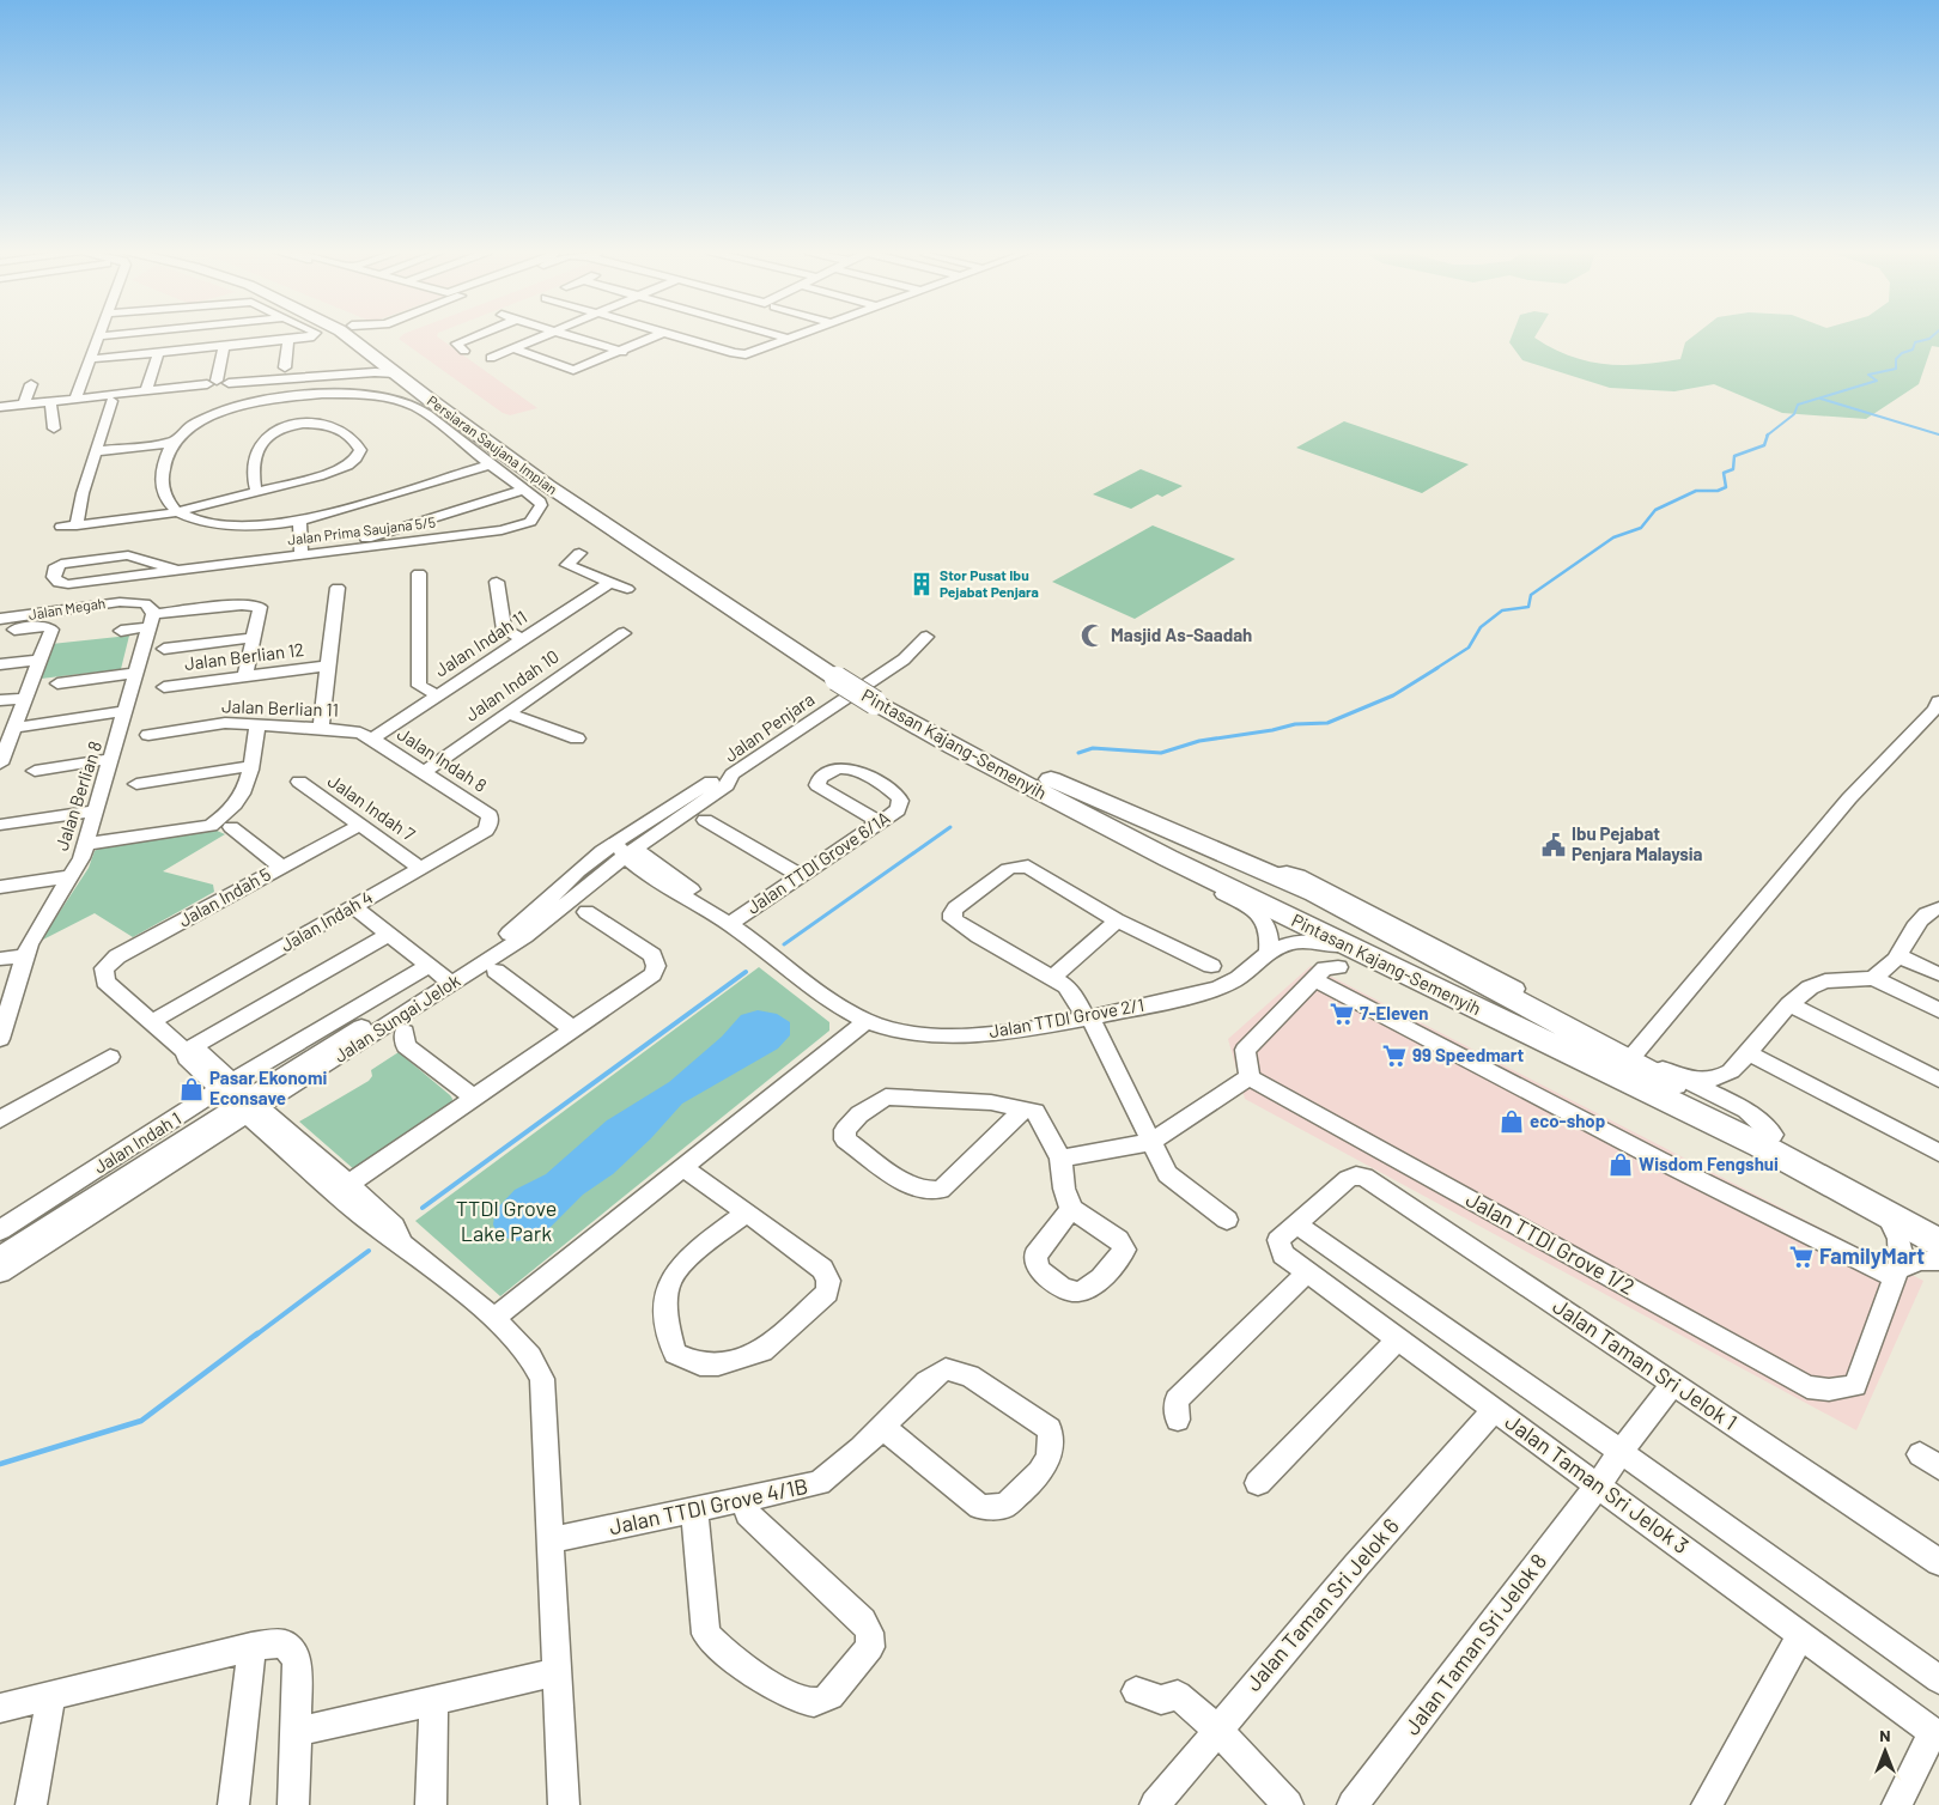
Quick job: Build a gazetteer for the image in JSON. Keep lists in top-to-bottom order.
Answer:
{
  "streets": {
    "highway": ["Persiaran Saujana Impian", "Pintasan Kajang-Semenyih"],
    "street": [
      "Jalan Prima Saujana 5/5",
      "Jalan Megah",
      "Jalan Indah 11",
      "Jalan Berlian 12",
      "Jalan Indah 10",
      "Jalan Berlian 11",
      "Jalan Penjara",
      "Jalan Indah 8",
      "Jalan Berlian 8",
      "Jalan Indah 7",
      "Jalan TTDI Grove 6/1A",
      "Jalan Indah 5",
      "Jalan Indah 4",
      "Jalan Sungai Jelok",
      "Jalan TTDI Grove 2/1",
      "Jalan Indah 1",
      "Jalan TTDI Grove 1/2",
      "Jalan Taman Sri Jelok 1",
      "Jalan Taman Sri Jelok 3",
      "Jalan TTDI Grove 4/1B",
      "Jalan Taman Sri Jelok 6",
      "Jalan Taman Sri Jelok 8"
    ]
  },
  "crossings": [
    ["Persiaran Saujana Impian", "Pintasan Kajang-Semenyih"],
    ["Jalan Megah", "Jalan Berlian 8"],
    ["Jalan Indah 11", "Jalan Berlian 11"],
    ["Jalan Indah 11", "Jalan Indah 8"],
    ["Jalan Indah 10", "Jalan Indah 8"],
    ["Jalan Berlian 11", "Jalan Indah 8"],
    ["Jalan Penjara", "Jalan Sungai Jelok"],
    ["Jalan Penjara", "Jalan TTDI Grove 2/1"],
    ["Pintasan Kajang-Semenyih", "Jalan TTDI Grove 2/1"],
    ["Jalan Indah 8", "Jalan Indah 4"],
    ["Jalan Indah 7", "Jalan Indah 5"],
    ["Jalan Indah 7", "Jalan Indah 4"],
    ["Jalan TTDI Grove 6/1A", "Jalan TTDI Grove 2/1"],
    ["Jalan Indah 5", "Jalan Indah 4"],
    ["Jalan Sungai Jelok", "Jalan TTDI Grove 2/1"],
    ["Jalan Sungai Jelok", "Jalan Indah 1"],
    ["Jalan Taman Sri Jelok 1", "Jalan Taman Sri Jelok 3"],
    ["Jalan Taman Sri Jelok 1", "Jalan Taman Sri Jelok 8"],
    ["Jalan Taman Sri Jelok 3", "Jalan Taman Sri Jelok 6"],
    ["Jalan Taman Sri Jelok 3", "Jalan Taman Sri Jelok 8"]
  ],
  "parks": ["TTDI Grove Lake Park"],
  "places": {
    "building": ["Stor Pusat Ibu Pejabat Penjara"],
    "mosque": ["Masjid As-Saadah"],
    "public building": ["Ibu Pejabat Penjara Malaysia"],
    "supermarket": ["7-Eleven", "99 Speedmart", "FamilyMart"],
    "shop": ["Pasar Ekonomi Econsave", "eco-shop", "Wisdom Fengshui"]
  },
  "north": "top"
}
